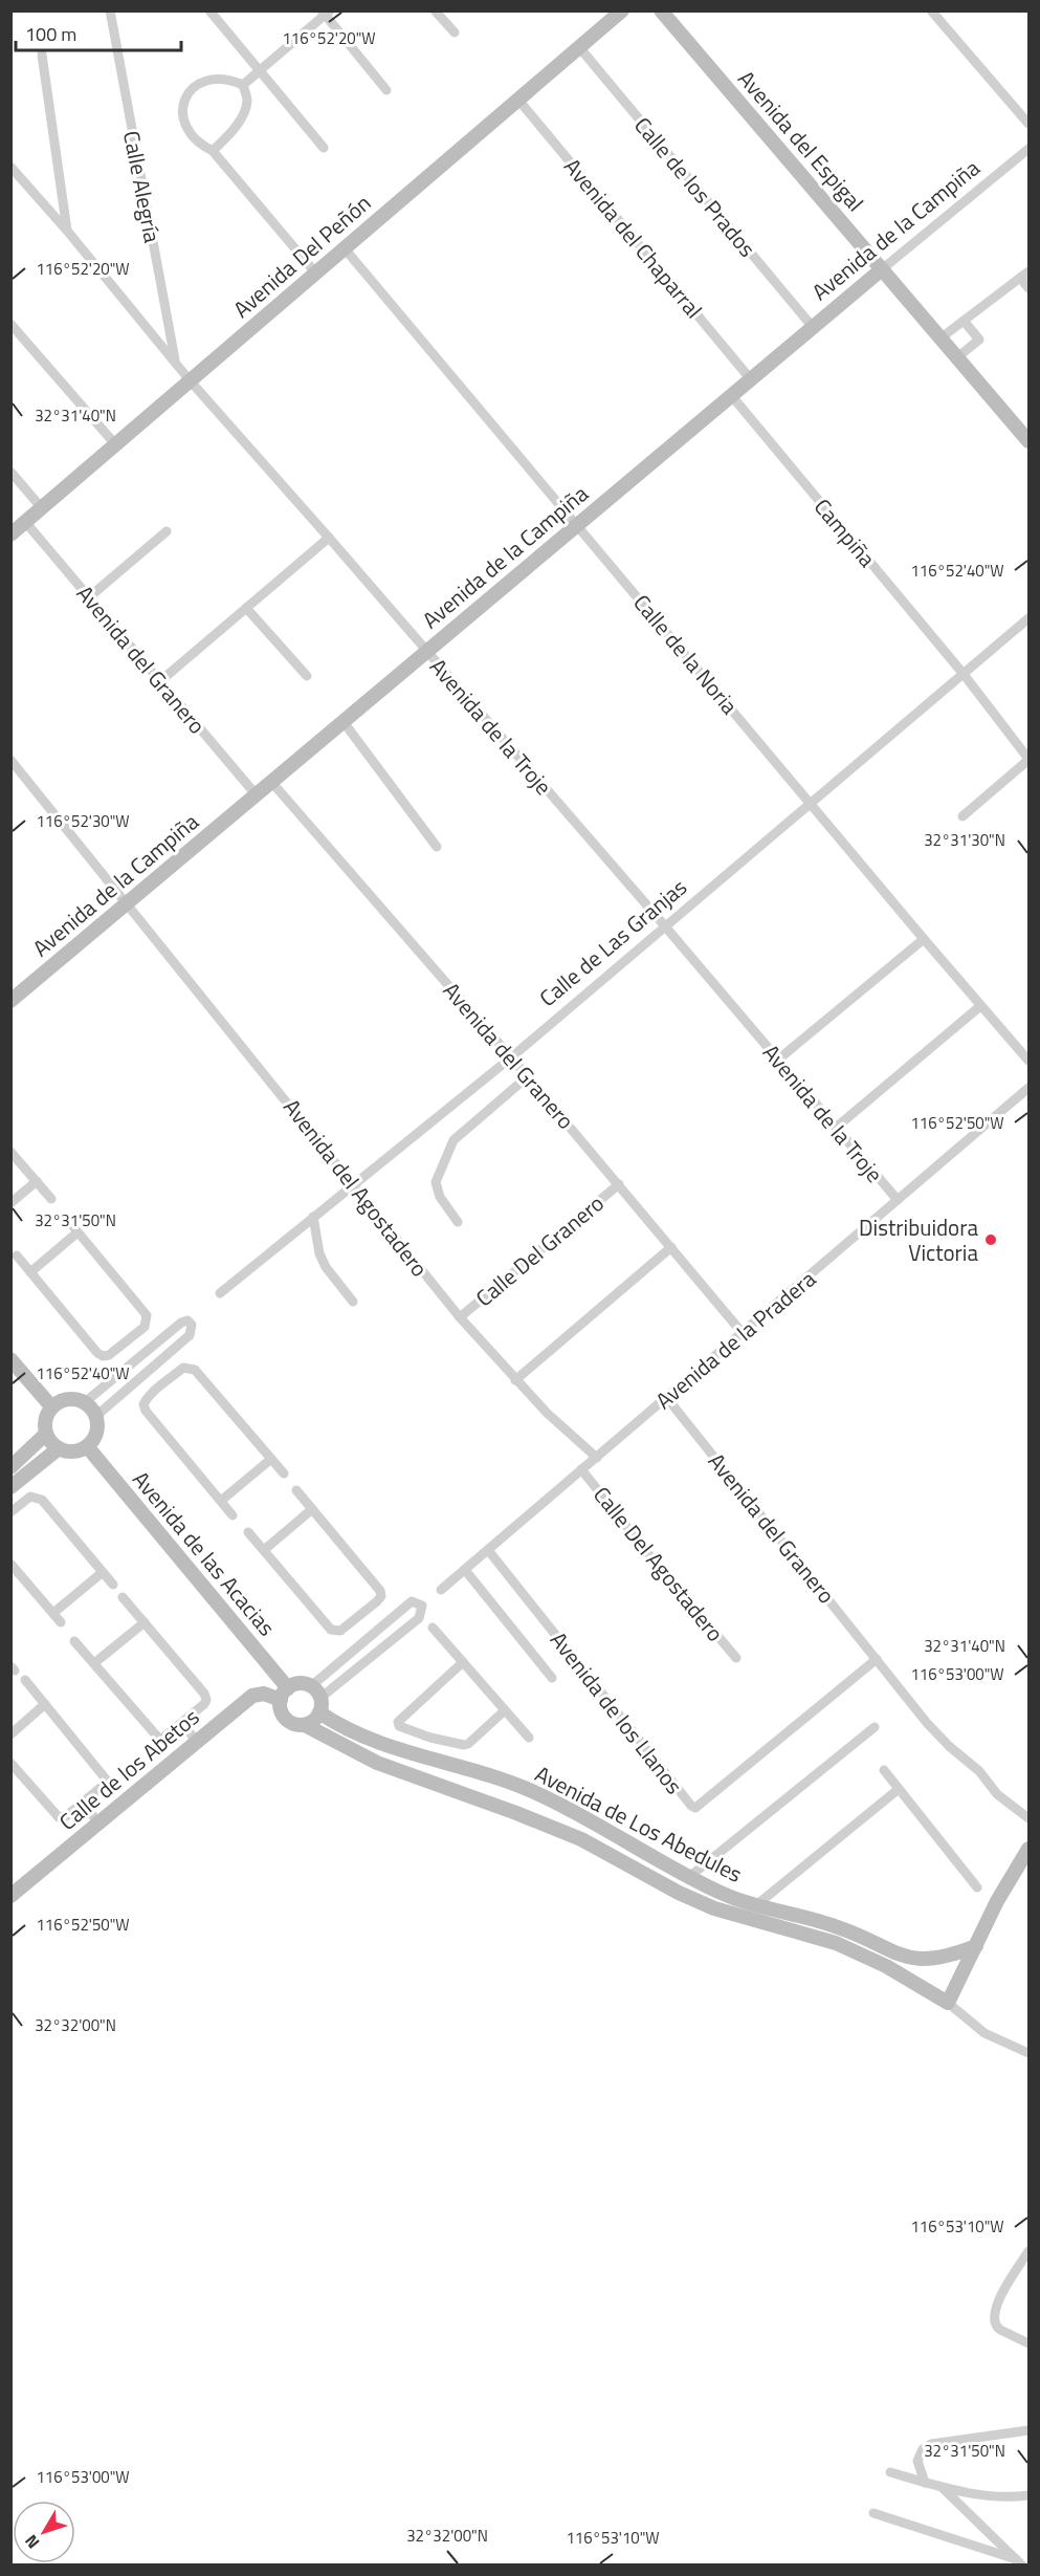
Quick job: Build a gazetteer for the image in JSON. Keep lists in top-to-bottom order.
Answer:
{
  "streets": {
    "street": [
      "Avenida del Espigal",
      "Calle Alegría",
      "Calle de los Prados",
      "Avenida de la Campiña",
      "Avenida del Chaparral",
      "Avenida Del Peñón",
      "Campiña",
      "Calle de la Noria",
      "Avenida del Granero",
      "Avenida de la Troje",
      "Calle de Las Granjas",
      "Avenida del Agostadero",
      "Calle Del Granero",
      "Avenida de la Pradera",
      "Avenida de las Acacias",
      "Calle Del Agostadero",
      "Avenida de los Llanos",
      "Calle de los Abetos",
      "Avenida de Los Abedules"
    ]
  },
  "crossings": [
    ["Avenida del Espigal", "Avenida de la Campiña"],
    ["Calle Alegría", "Avenida de la Troje"],
    ["Calle de los Prados", "Avenida de la Campiña"],
    ["Calle de los Prados", "Avenida Del Peñón"],
    ["Avenida de la Campiña", "Avenida del Chaparral"],
    ["Avenida de la Campiña", "Campiña"],
    ["Avenida de la Campiña", "Calle de la Noria"],
    ["Avenida de la Campiña", "Avenida del Granero"],
    ["Avenida de la Campiña", "Avenida de la Troje"],
    ["Avenida de la Campiña", "Avenida del Agostadero"],
    ["Avenida del Chaparral", "Avenida Del Peñón"],
    ["Avenida Del Peñón", "Calle de la Noria"],
    ["Avenida Del Peñón", "Avenida del Granero"],
    ["Avenida Del Peñón", "Avenida de la Troje"],
    ["Campiña", "Calle de Las Granjas"],
    ["Calle de la Noria", "Calle de Las Granjas"],
    ["Avenida del Granero", "Calle de Las Granjas"],
    ["Avenida del Granero", "Calle Del Granero"],
    ["Avenida del Granero", "Avenida de la Pradera"],
    ["Avenida del Granero", "Avenida de los Llanos"],
    ["Avenida de la Troje", "Calle de Las Granjas"],
    ["Avenida de la Troje", "Avenida de la Pradera"],
    ["Calle de Las Granjas", "Avenida del Agostadero"],
    ["Avenida del Agostadero", "Calle Del Granero"],
    ["Avenida del Agostadero", "Avenida de la Pradera"],
    ["Avenida de la Pradera", "Calle Del Agostadero"],
    ["Avenida de la Pradera", "Avenida de los Llanos"],
    ["Avenida de las Acacias", "Calle de los Abetos"],
    ["Avenida de las Acacias", "Avenida de Los Abedules"],
    ["Calle de los Abetos", "Avenida de Los Abedules"]
  ],
  "places": ["Distribuidora Victoria"],
  "scale_bar": "100 m",
  "north": "bottom left",
  "coordinates": [
    "116°52'20\"W",
    "32°31'40\"N",
    "116°52'40\"W",
    "116°52'30\"W",
    "32°31'30\"N",
    "116°52'50\"W",
    "32°31'50\"N",
    "116°53'00\"W",
    "32°32'00\"N",
    "116°53'10\"W"
  ]
}
